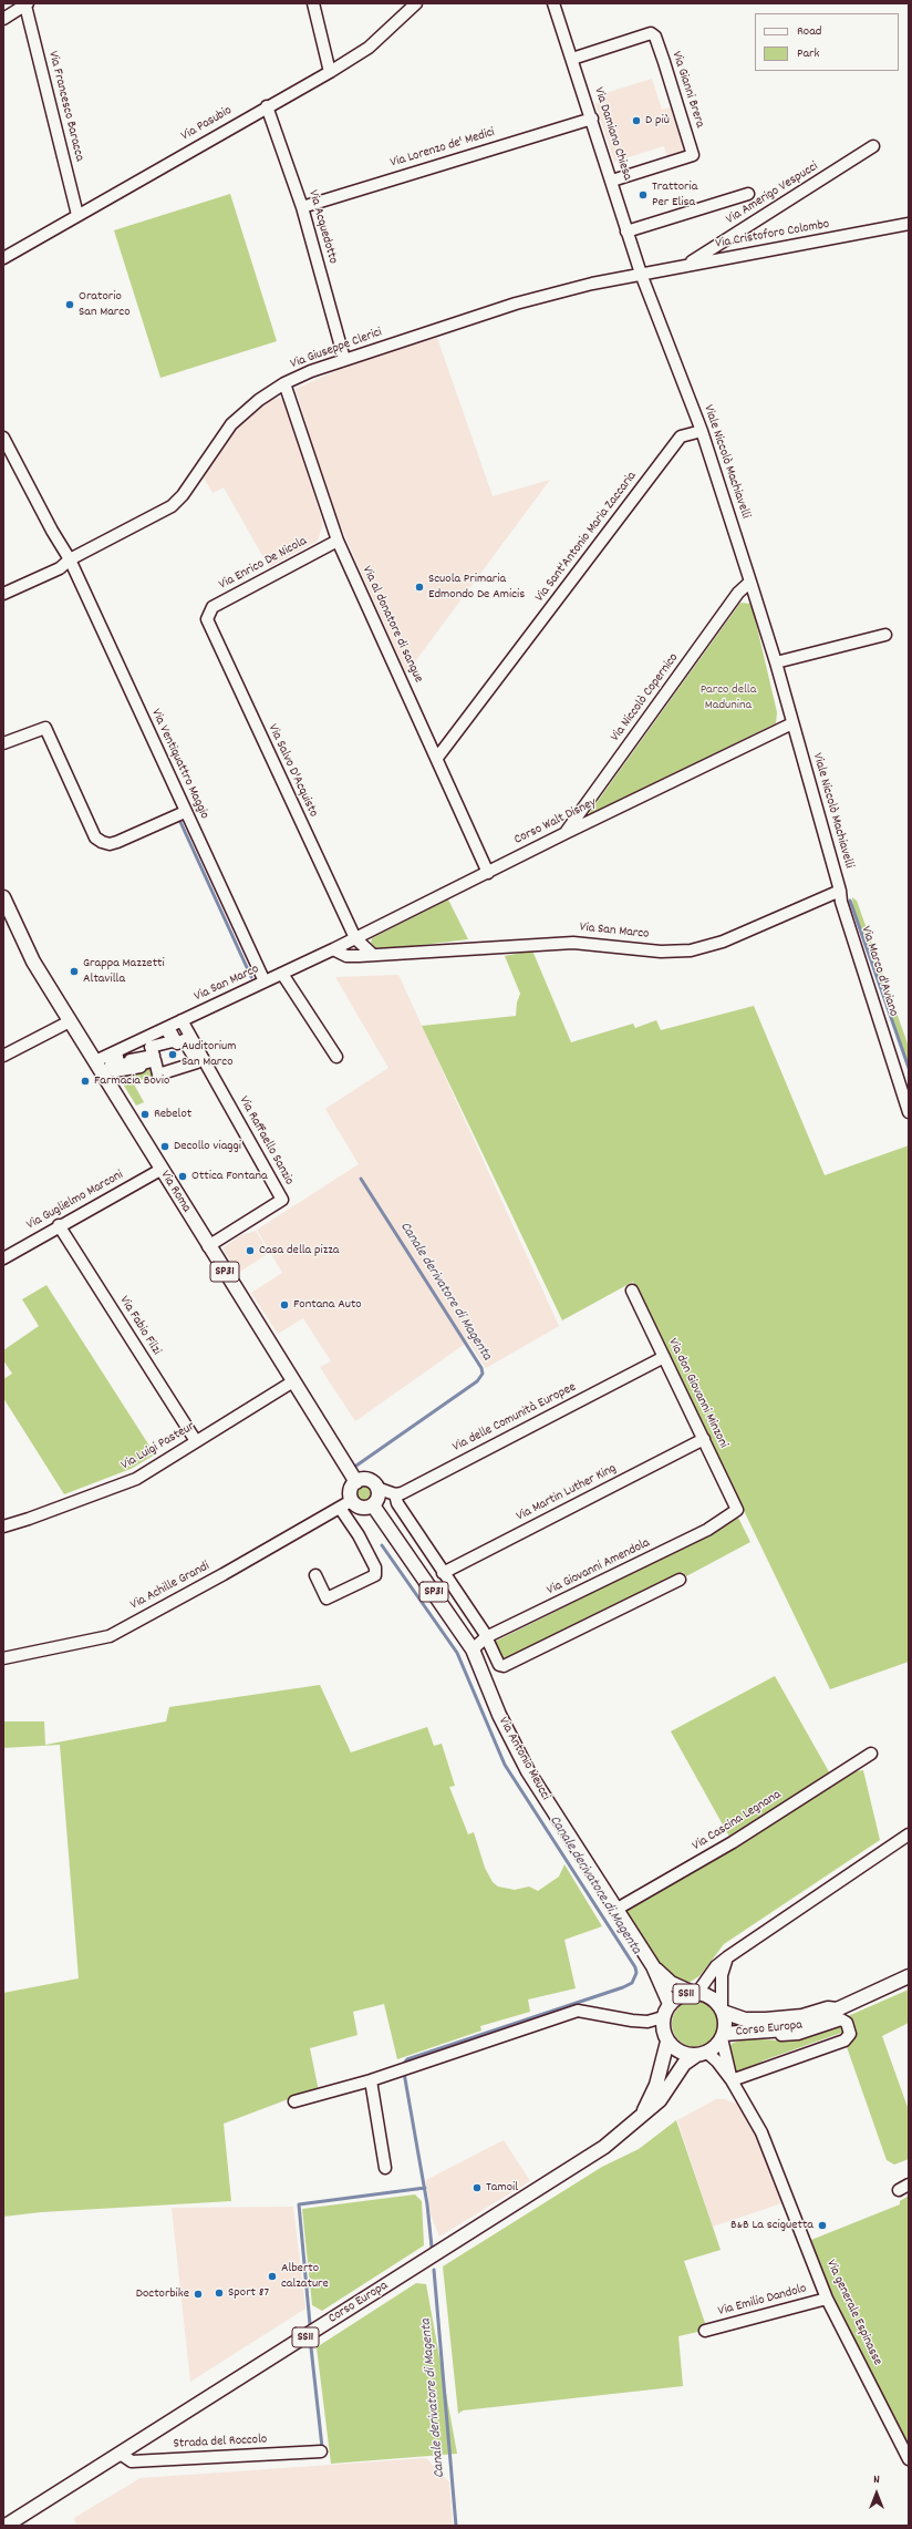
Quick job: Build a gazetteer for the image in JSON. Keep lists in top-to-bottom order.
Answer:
{
  "streets": {
    "main road": [
      "Via Roma",
      "SP31",
      "Via Antonio Meucci",
      "SS11",
      "Corso Europa"
    ],
    "street": [
      "Via Gianni Brera",
      "Via Francesco Baracca",
      "Via Pasubio",
      "Via Damiano Chiesa",
      "Via Lorenzo de' Medici",
      "Via Amerigo Vespucci",
      "Via Acquedotto",
      "Via Cristoforo Colombo",
      "Via Giuseppe Clerici",
      "Viale Niccolò Machiavelli",
      "Via Sant'Antonio Maria Zaccaria",
      "Via Enrico De Nicola",
      "Via al donatore di sangue",
      "Via Niccolò Copernico",
      "Via Ventiquattro Maggio",
      "Via Salvo D'Acquisto",
      "Corso Walt Disney",
      "Via San Marco",
      "Via Marco d'Aviano",
      "Via Raffaello Sanzio",
      "Via Guglielmo Marconi",
      "Via Fabio Filzi",
      "Via don Giovanni Minzoni",
      "Via delle Comunità Europee",
      "Via Luigi Pasteur",
      "Via Martin Luther King",
      "Via Giovanni Amendola",
      "Via Achille Grandi",
      "Via Cascina Legnana",
      "Via Emilio Dandolo",
      "Via generale Espinasse",
      "Strada del Roccolo"
    ]
  },
  "crossings": [
    ["Via Gianni Brera", "Via Damiano Chiesa"],
    ["Via Francesco Baracca", "Via Pasubio"],
    ["Via Pasubio", "Via Acquedotto"],
    ["Via Damiano Chiesa", "Via Lorenzo de' Medici"],
    ["Via Damiano Chiesa", "Via Cristoforo Colombo"],
    ["Via Damiano Chiesa", "Via Giuseppe Clerici"],
    ["Via Damiano Chiesa", "Viale Niccolò Machiavelli"],
    ["Via Lorenzo de' Medici", "Via Acquedotto"],
    ["Via Amerigo Vespucci", "Via Cristoforo Colombo"],
    ["Via Acquedotto", "Via Giuseppe Clerici"],
    ["Via Cristoforo Colombo", "Via Giuseppe Clerici"],
    ["Via Cristoforo Colombo", "Viale Niccolò Machiavelli"],
    ["Via Giuseppe Clerici", "Viale Niccolò Machiavelli"],
    ["Via Giuseppe Clerici", "Via al donatore di sangue"],
    ["Via Giuseppe Clerici", "Via Ventiquattro Maggio"],
    ["Viale Niccolò Machiavelli", "Via Sant'Antonio Maria Zaccaria"],
    ["Viale Niccolò Machiavelli", "Via Niccolò Copernico"],
    ["Viale Niccolò Machiavelli", "Corso Walt Disney"],
    ["Viale Niccolò Machiavelli", "Via San Marco"],
    ["Viale Niccolò Machiavelli", "Via Marco d'Aviano"],
    ["Via Sant'Antonio Maria Zaccaria", "Via al donatore di sangue"],
    ["Via Enrico De Nicola", "Via al donatore di sangue"],
    ["Via Enrico De Nicola", "Via Salvo D'Acquisto"],
    ["Via al donatore di sangue", "Corso Walt Disney"],
    ["Via Niccolò Copernico", "Corso Walt Disney"],
    ["Via Ventiquattro Maggio", "Via San Marco"],
    ["Via Salvo D'Acquisto", "Corso Walt Disney"],
    ["Corso Walt Disney", "Via San Marco"],
    ["Via San Marco", "Via Marco d'Aviano"],
    ["Via San Marco", "Via Raffaello Sanzio"],
    ["Via San Marco", "Via Roma"],
    ["Via Raffaello Sanzio", "Via Roma"],
    ["Via Roma", "Via Guglielmo Marconi"],
    ["Via Roma", "SP31"],
    ["Via Roma", "Via Luigi Pasteur"],
    ["Via Roma", "Via Achille Grandi"],
    ["Via Guglielmo Marconi", "Via Fabio Filzi"],
    ["SP31", "Via Giovanni Amendola"],
    ["SP31", "Via Achille Grandi"],
    ["SP31", "Via Antonio Meucci"],
    ["Via Fabio Filzi", "Via Luigi Pasteur"],
    ["Via don Giovanni Minzoni", "Via delle Comunità Europee"],
    ["Via don Giovanni Minzoni", "Via Martin Luther King"],
    ["Via don Giovanni Minzoni", "Via Giovanni Amendola"],
    ["Via Giovanni Amendola", "Via Antonio Meucci"],
    ["Via Antonio Meucci", "Via Cascina Legnana"],
    ["Via Antonio Meucci", "SS11"],
    ["Via Antonio Meucci", "Corso Europa"],
    ["Via Antonio Meucci", "Via generale Espinasse"],
    ["SS11", "Corso Europa"],
    ["SS11", "Via generale Espinasse"],
    ["Corso Europa", "Via generale Espinasse"],
    ["Corso Europa", "Strada del Roccolo"],
    ["Via Emilio Dandolo", "Via generale Espinasse"]
  ],
  "water": ["Canale derivatore di Magenta"],
  "parks": ["Parco della Madunina"],
  "places": [
    "D più",
    "Trattoria Per Elisa",
    "Oratorio San Marco",
    "Scuola Primaria Edmondo De Amicis",
    "Grappa Mazzetti Altavilla",
    "Auditorium San Marco",
    "Farmacia Bovio",
    "Rebelot",
    "Decollo viaggi",
    "Ottica Fontana",
    "Casa della pizza",
    "Fontana Auto",
    "Tamoil",
    "B&B La sciguetta",
    "Alberto calzature",
    "Sport 87",
    "Doctorbike"
  ],
  "legend": ["Road", "Park"],
  "north": "top"
}
